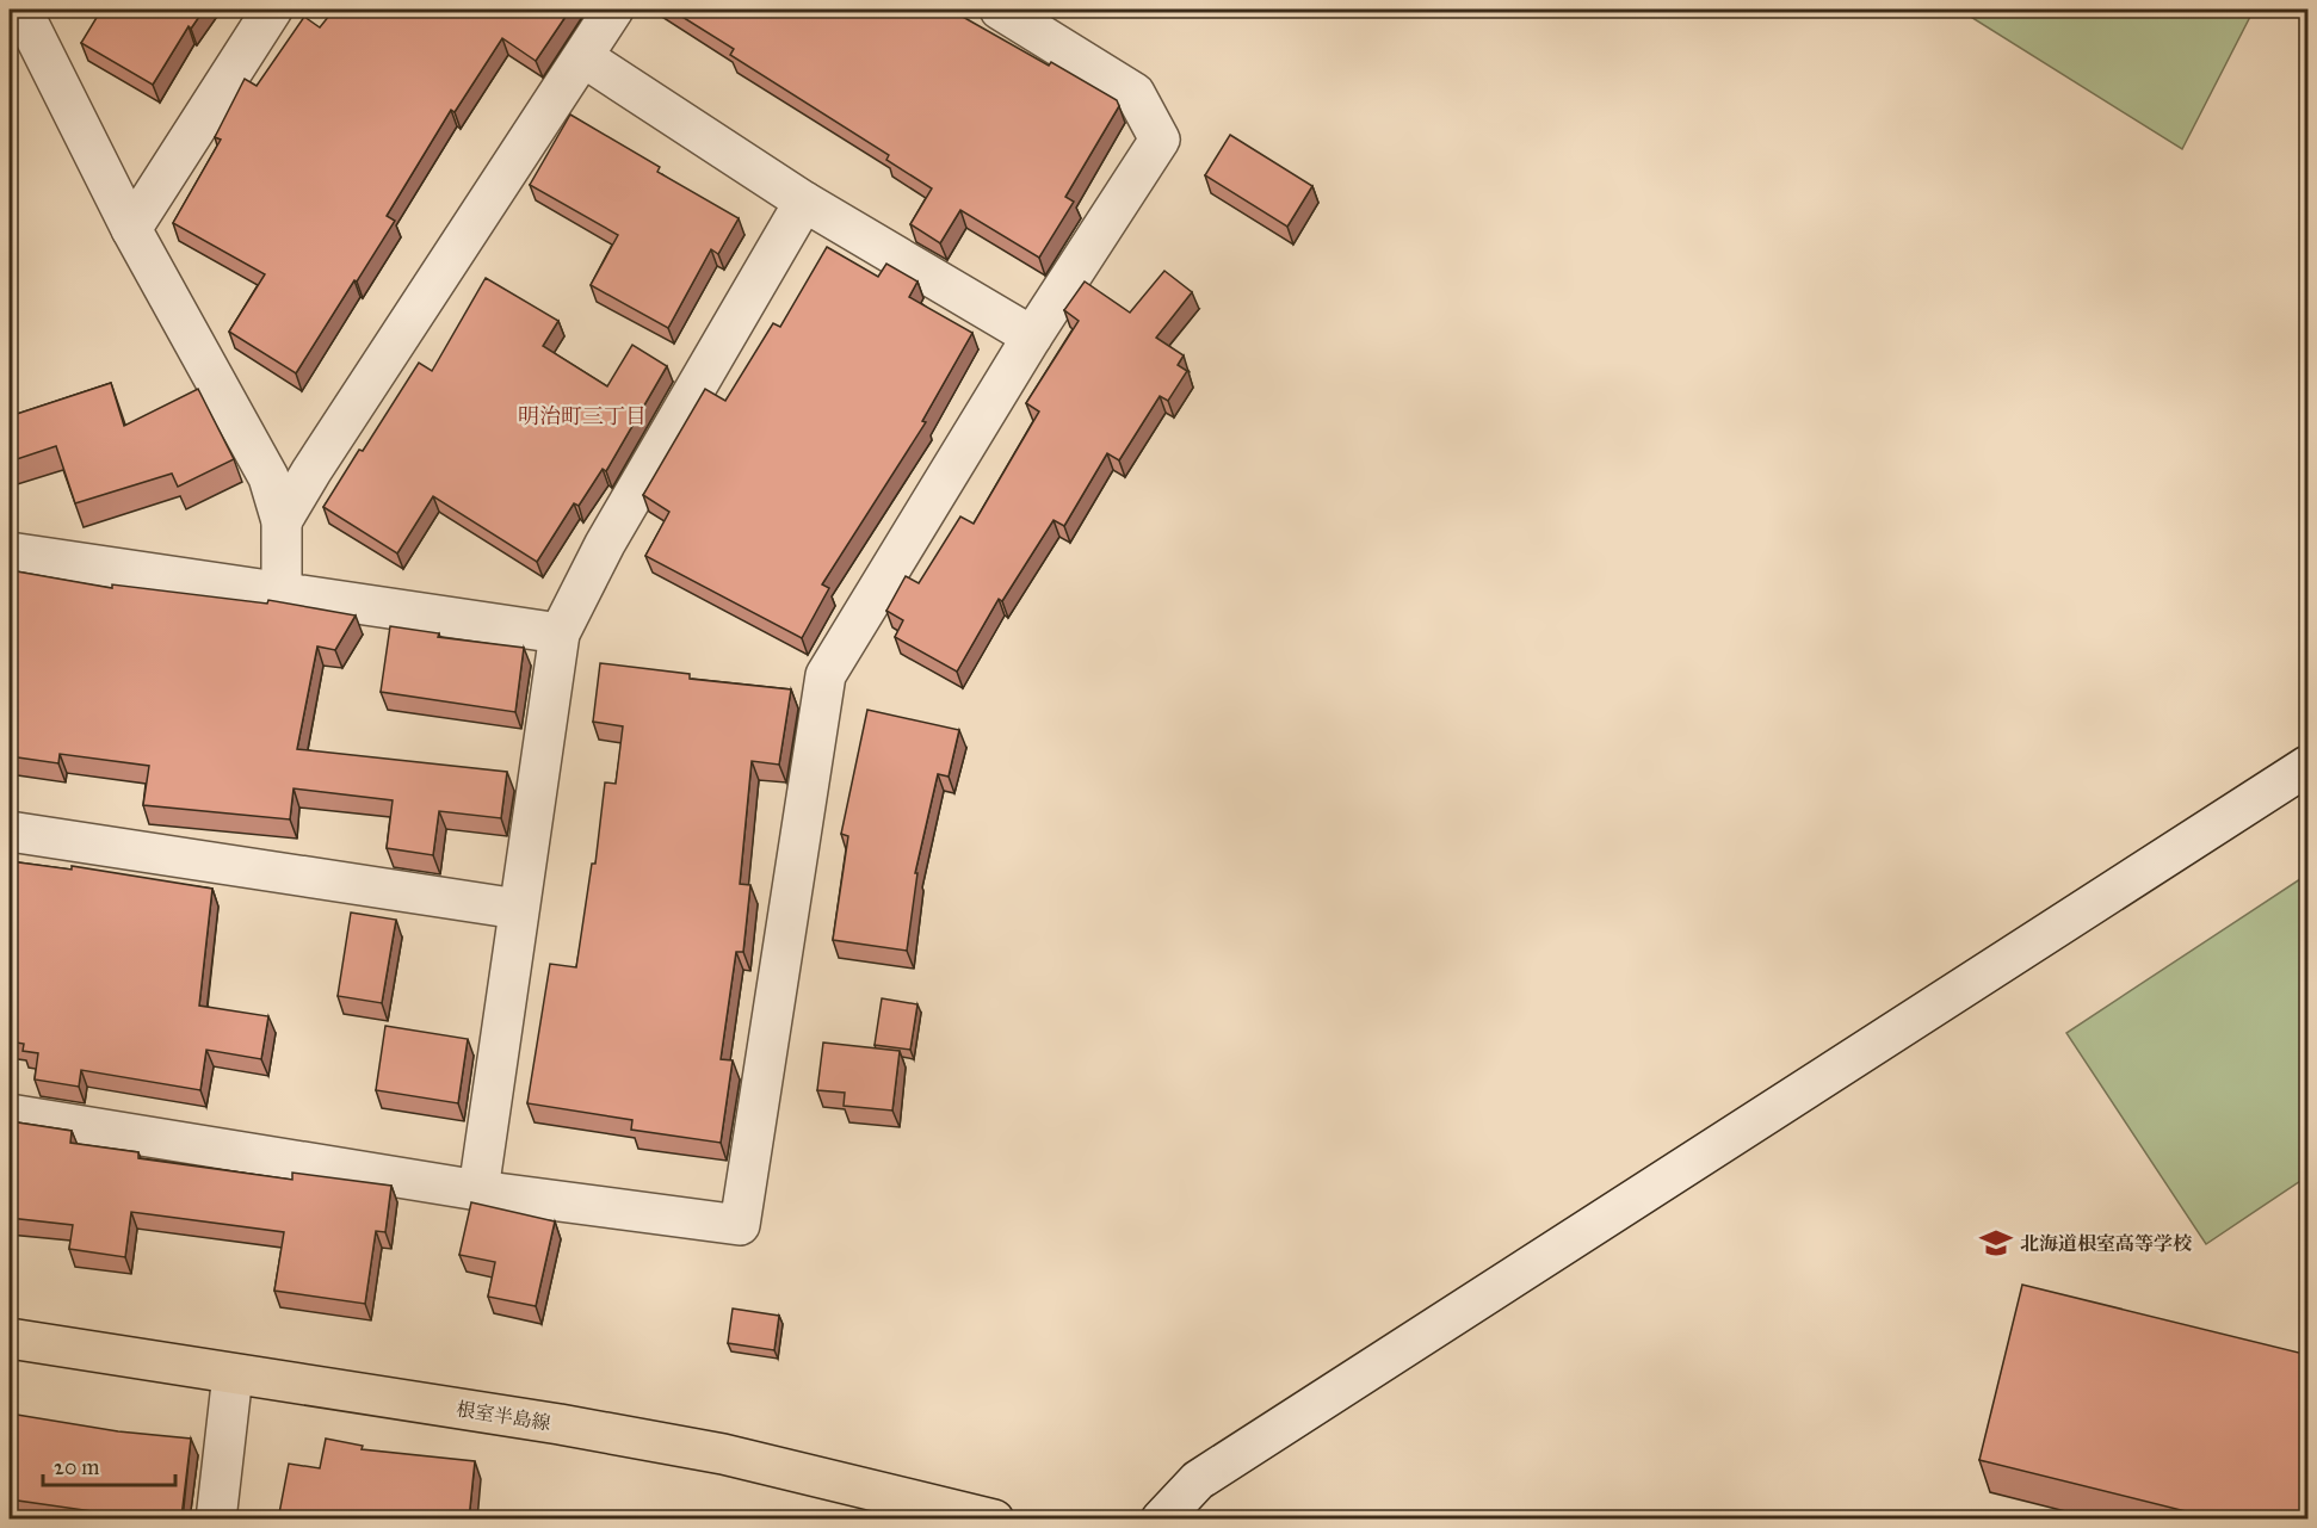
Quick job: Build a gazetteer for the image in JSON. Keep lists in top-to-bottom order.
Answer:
{
  "streets": {
    "main road": ["根室半島線"]
  },
  "districts": ["明治町三丁目"],
  "places": {
    "school or university": ["北海道根室高等学校"]
  },
  "scale_bar": "20 m"
}
